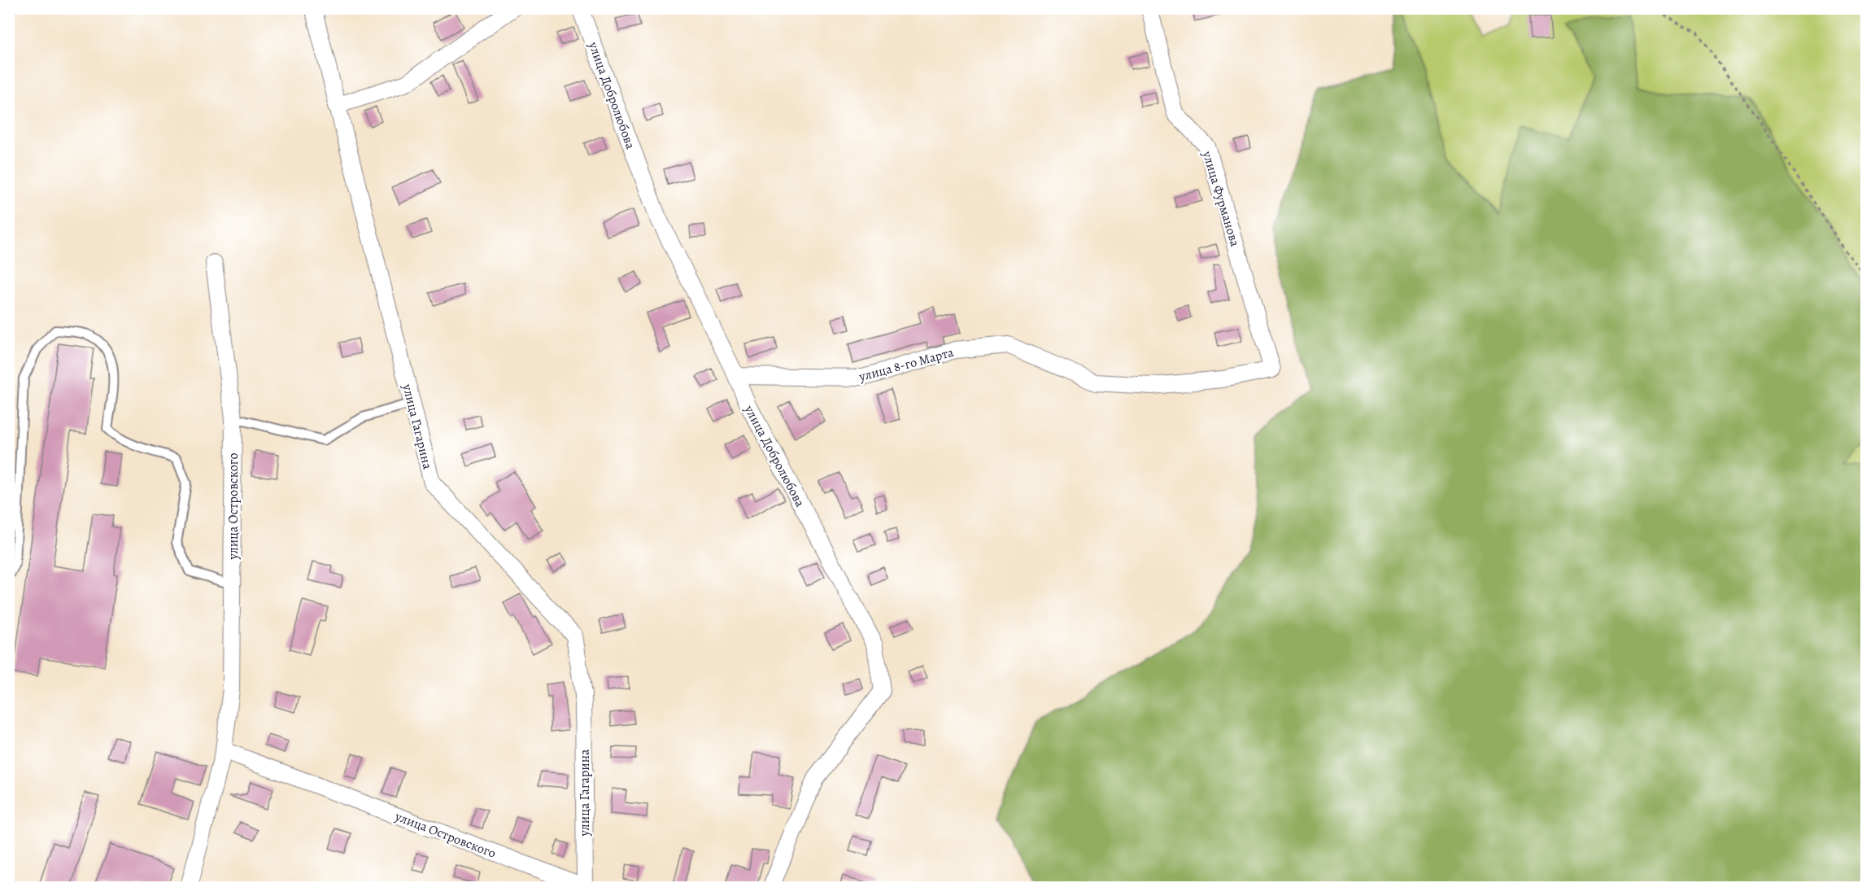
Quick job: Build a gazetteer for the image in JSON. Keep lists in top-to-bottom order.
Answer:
{
  "streets": {
    "street": [
      "улица Добролюбова",
      "улица Фурманова",
      "улица 8-го Марта",
      "улица Гагарина",
      "улица Островского"
    ]
  },
  "crossings": [
    ["улица Добролюбова", "улица 8-го Марта"],
    ["улица Фурманова", "улица 8-го Марта"],
    ["улица Гагарина", "улица Островского"]
  ]
}
